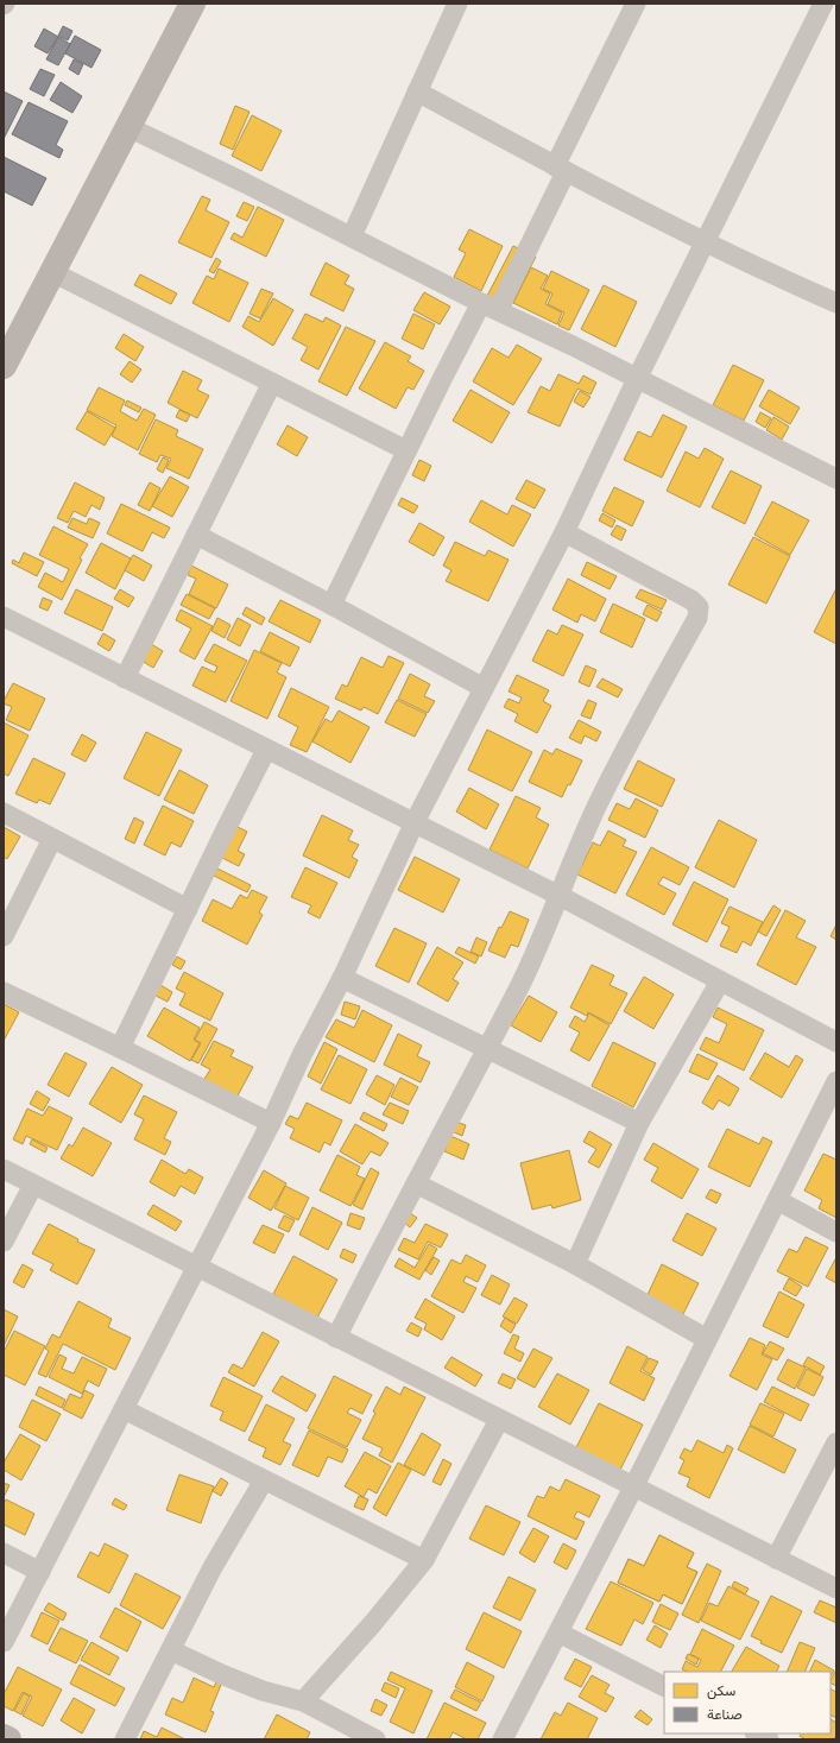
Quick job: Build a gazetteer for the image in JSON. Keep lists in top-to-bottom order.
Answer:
{
  "legend": ["سكن", "صناعة"]
}
